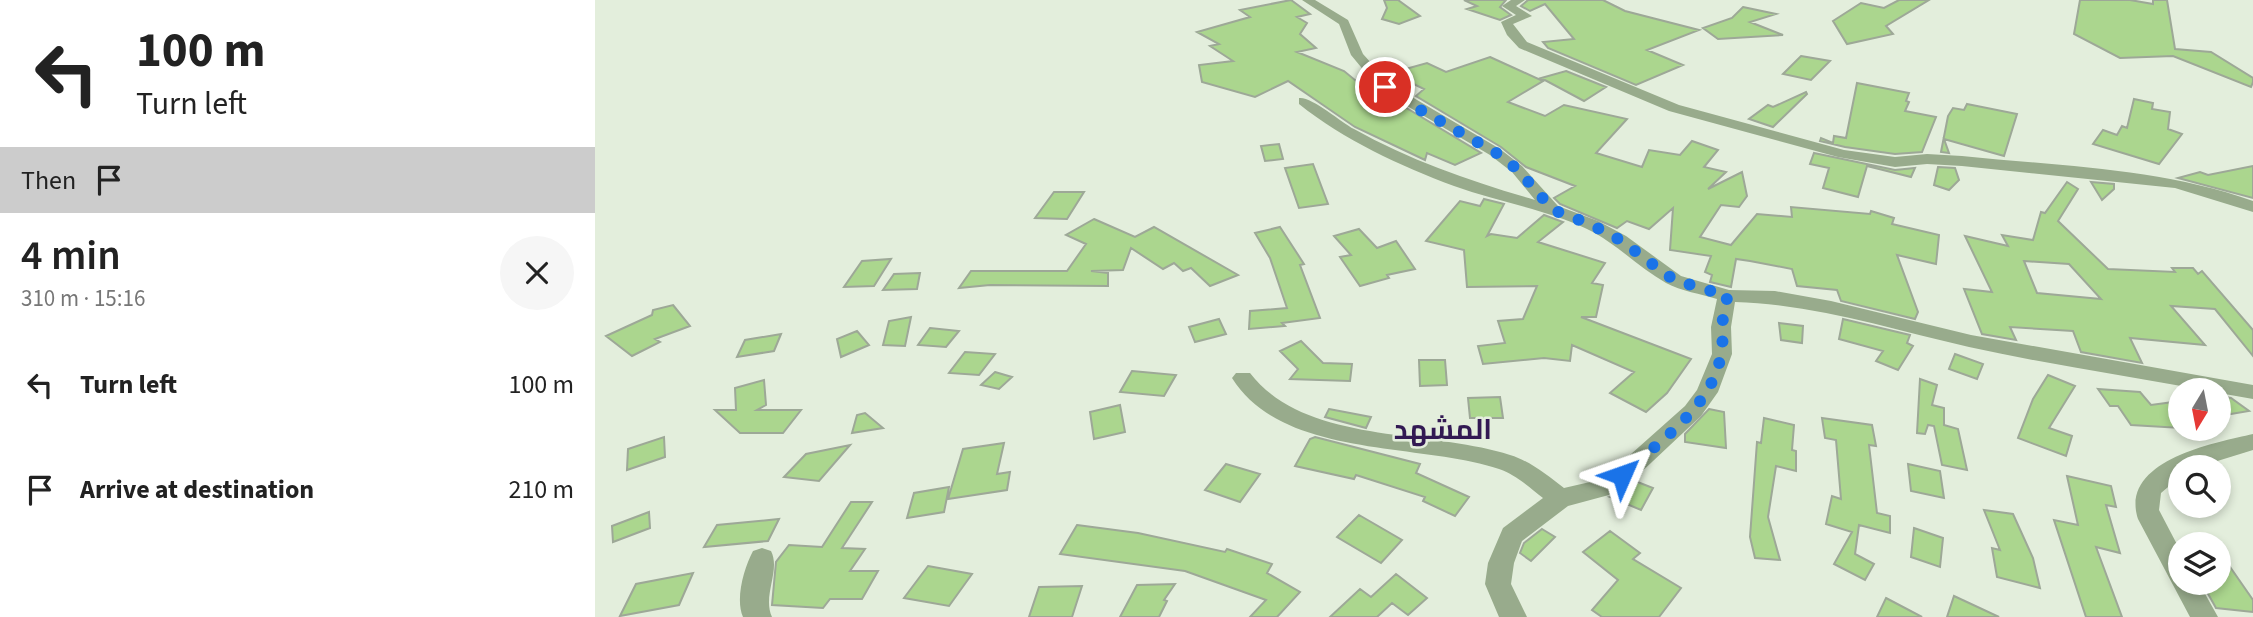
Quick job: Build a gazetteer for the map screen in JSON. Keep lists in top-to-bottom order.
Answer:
{
  "districts": ["المشهد"],
  "north": "bottom",
  "page": {
    "turn": ["100 m", "Turn left"],
    "then": "Then",
    "heading": ["4 min", "310 m · 15:16"],
    "list": [
      {
        "name": "Turn left",
        "value": "100 m"
      },
      {
        "name": "Arrive at destination",
        "value": "210 m"
      }
    ]
  }
}
